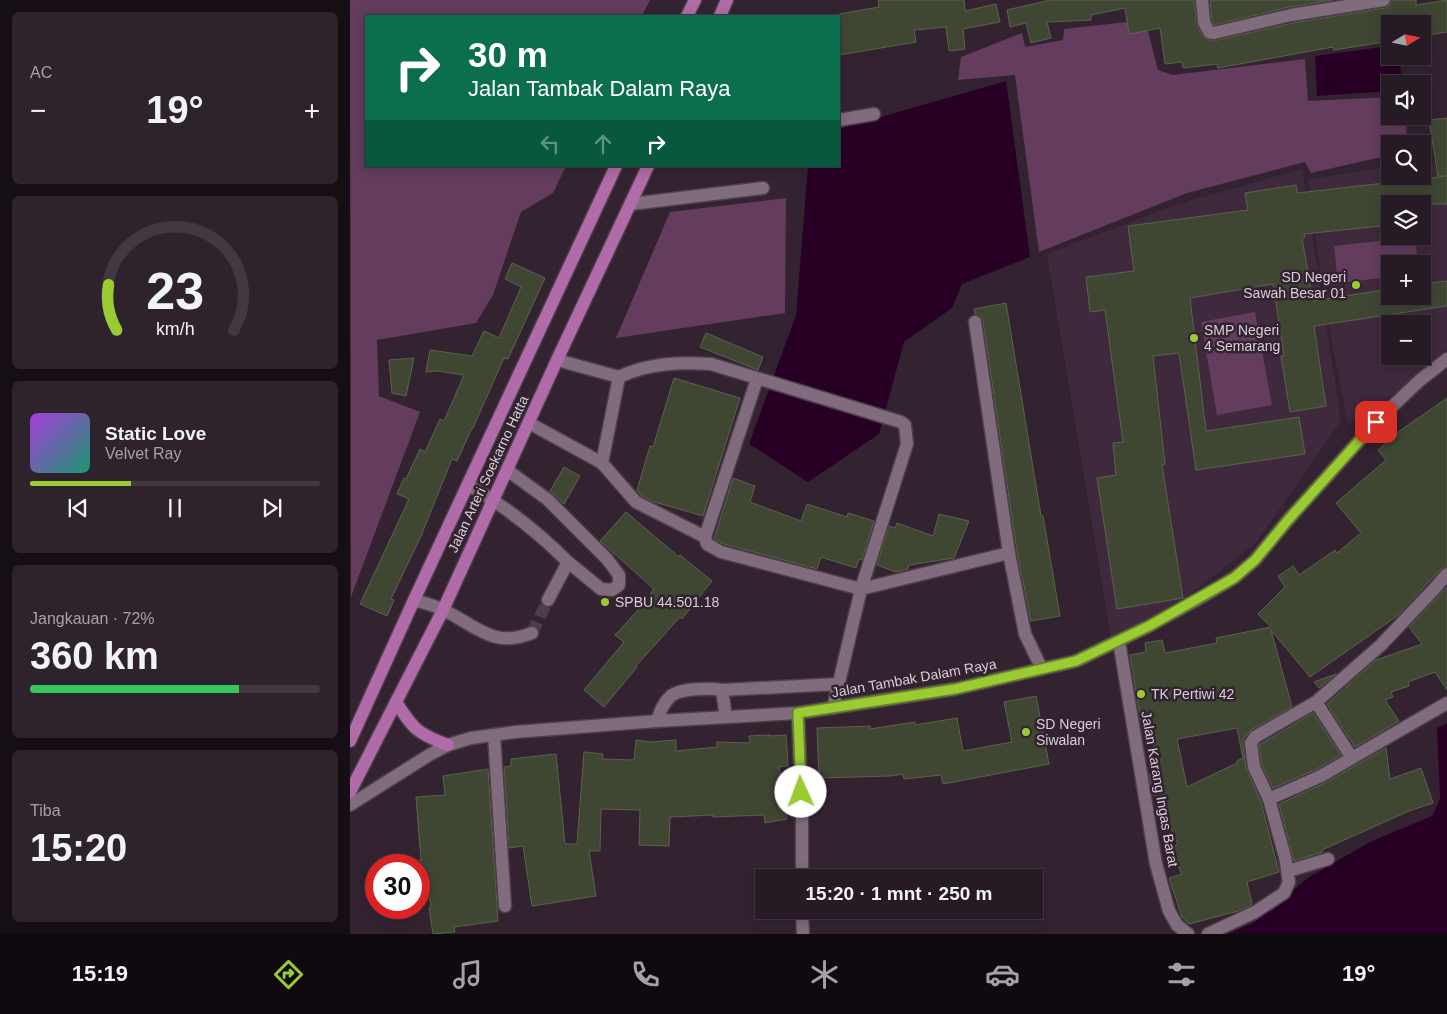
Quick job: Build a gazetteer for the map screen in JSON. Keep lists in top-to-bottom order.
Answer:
{
  "streets": {
    "main road": ["Jalan Arteri Soekarno Hatta"],
    "street": ["Jalan Tambak Dalam Raya", "Jalan Karang Ingas Barat"]
  },
  "crossings": [
    ["Jalan Tambak Dalam Raya", "Jalan Karang Ingas Barat"]
  ],
  "places": [
    "SD Negeri Sawah Besar 01",
    "SMP Negeri 4 Semarang",
    "SPBU 44.501.18",
    "TK Pertiwi 42",
    "SD Negeri Siwalan"
  ],
  "north": "right",
  "page": {
    "tile": [
      "AC",
      ["Jangkauan · 72%", "360 km"],
      ["Tiba", "15:20"]
    ],
    "map_buttons": ["+", "−"],
    "turn": ["30 m", "Jalan Tambak Dalam Raya"],
    "heat": ["−", "19°", "+"],
    "song": ["Static Love", "Velvet Ray"],
    "limit": "30",
    "trip": "15:20 · 1 mnt · 250 m",
    "tabs": ["15:19", "19°"],
    "gauge": ["23", "km/h"]
  }
}
